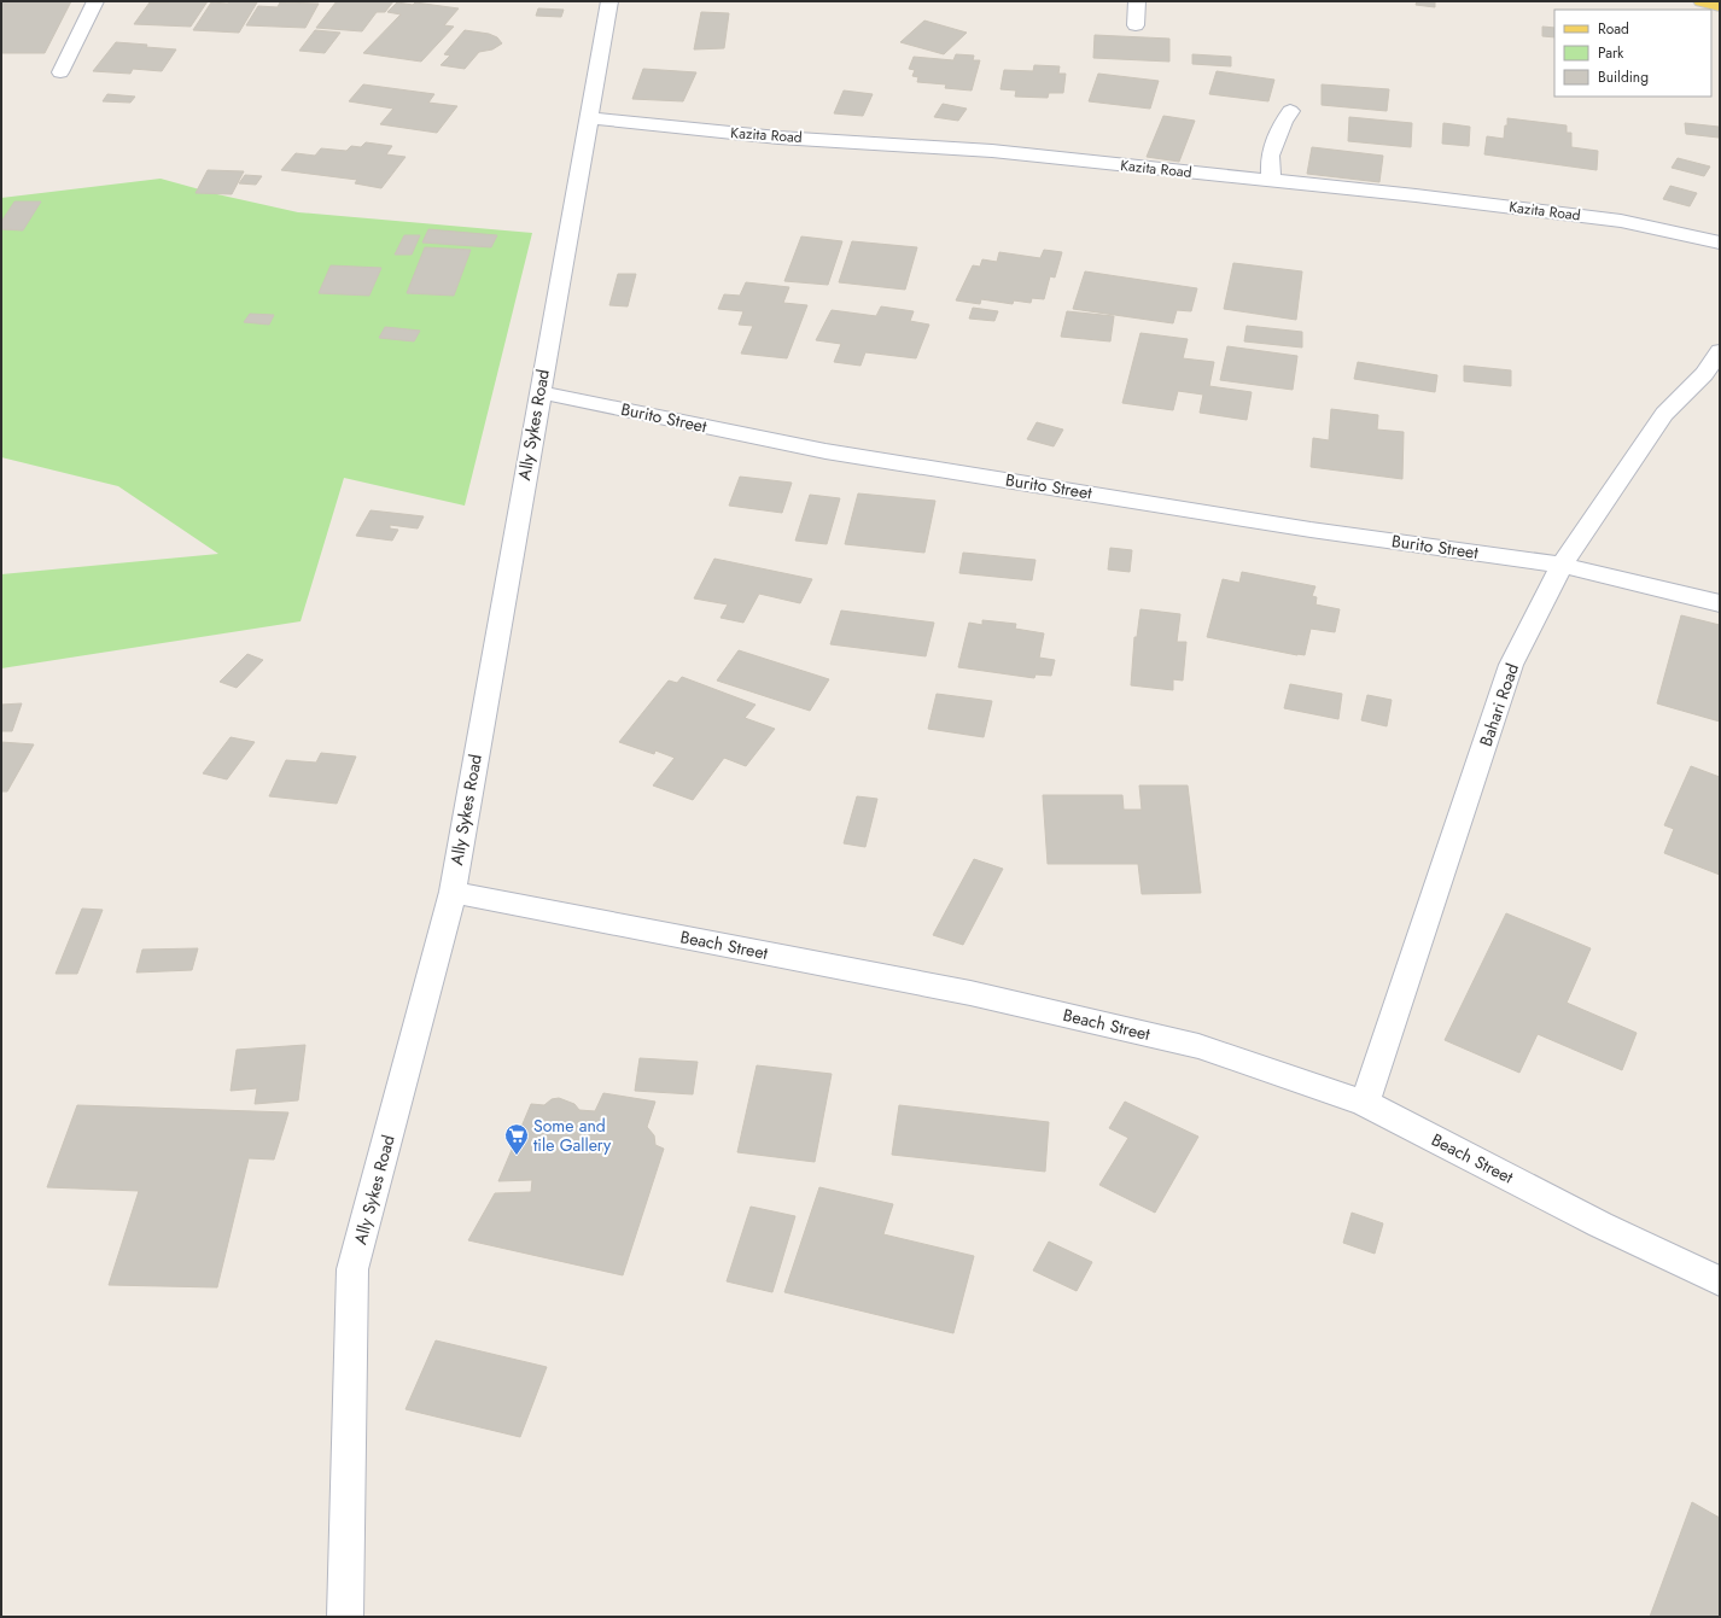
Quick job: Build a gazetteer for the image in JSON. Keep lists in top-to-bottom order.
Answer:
{
  "streets": {
    "street": [
      "Kazita Road",
      "Burito Street",
      "Ally Sykes Road",
      "Bahari Road",
      "Beach Street"
    ]
  },
  "crossings": [
    ["Kazita Road", "Ally Sykes Road"],
    ["Burito Street", "Ally Sykes Road"],
    ["Burito Street", "Bahari Road"],
    ["Ally Sykes Road", "Beach Street"],
    ["Bahari Road", "Beach Street"]
  ],
  "places": {
    "supermarket": ["Some and tile Gallery"]
  },
  "legend": ["Road", "Park", "Building"]
}
